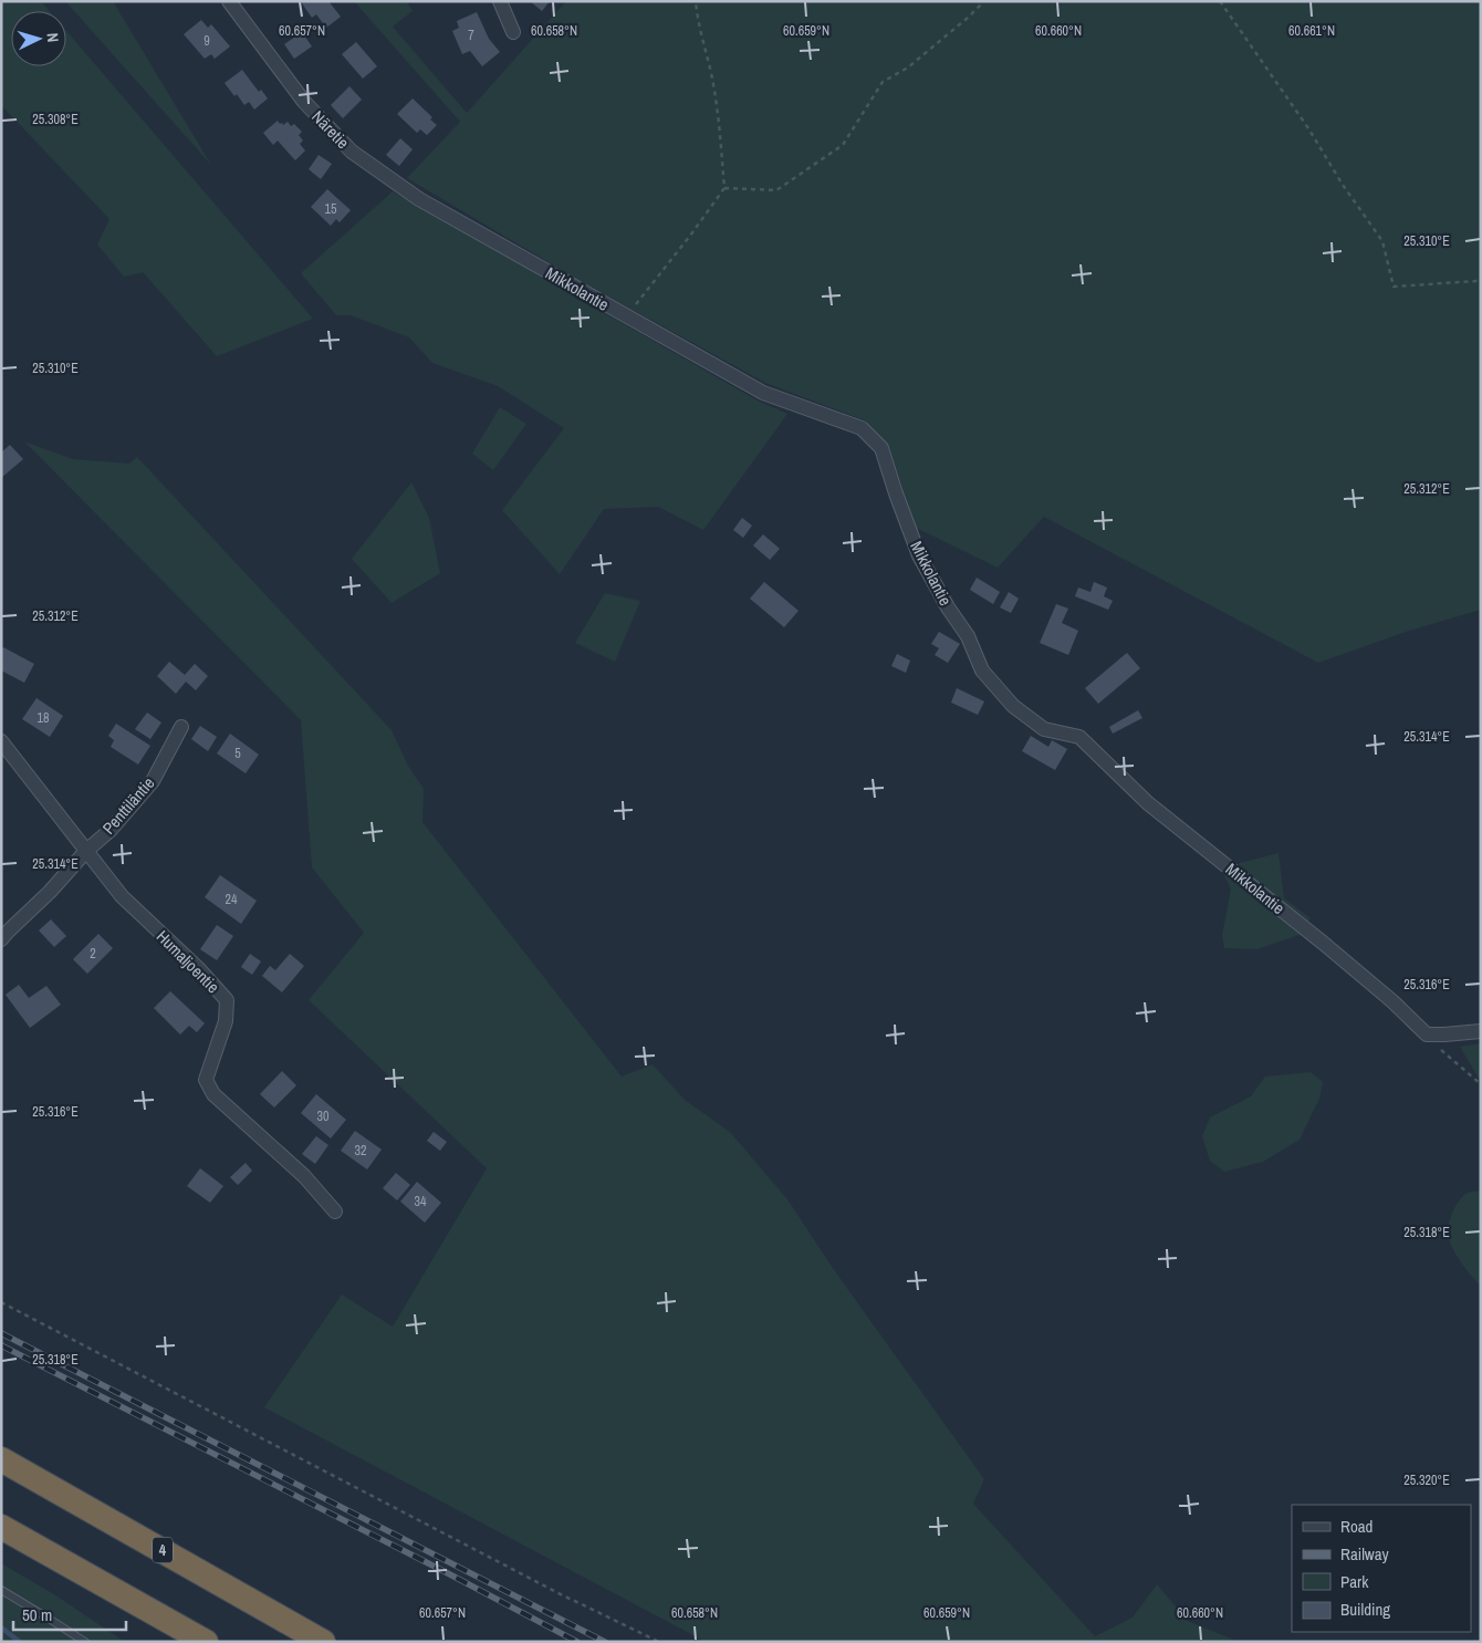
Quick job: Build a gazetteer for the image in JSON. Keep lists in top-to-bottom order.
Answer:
{
  "streets": {
    "highway": ["4"],
    "street": [
      "Näretie",
      "Mikkolantie",
      "Penttiläntie",
      "Humaljoentie"
    ]
  },
  "crossings": [
    ["Näretie", "Mikkolantie"],
    ["Penttiläntie", "Humaljoentie"]
  ],
  "house_numbers": [
    "7",
    "9",
    "15",
    "18",
    "5",
    "24",
    "2",
    "30",
    "32",
    "34"
  ],
  "legend": [
    "Road",
    "Railway",
    "Park",
    "Building"
  ],
  "scale_bar": "50 m",
  "north": "right",
  "coordinates": [
    "60.657°N",
    "60.658°N",
    "60.659°N",
    "60.660°N",
    "60.661°N",
    "25.308°E",
    "25.310°E",
    "25.312°E",
    "25.314°E",
    "25.316°E",
    "25.318°E",
    "25.320°E"
  ]
}
